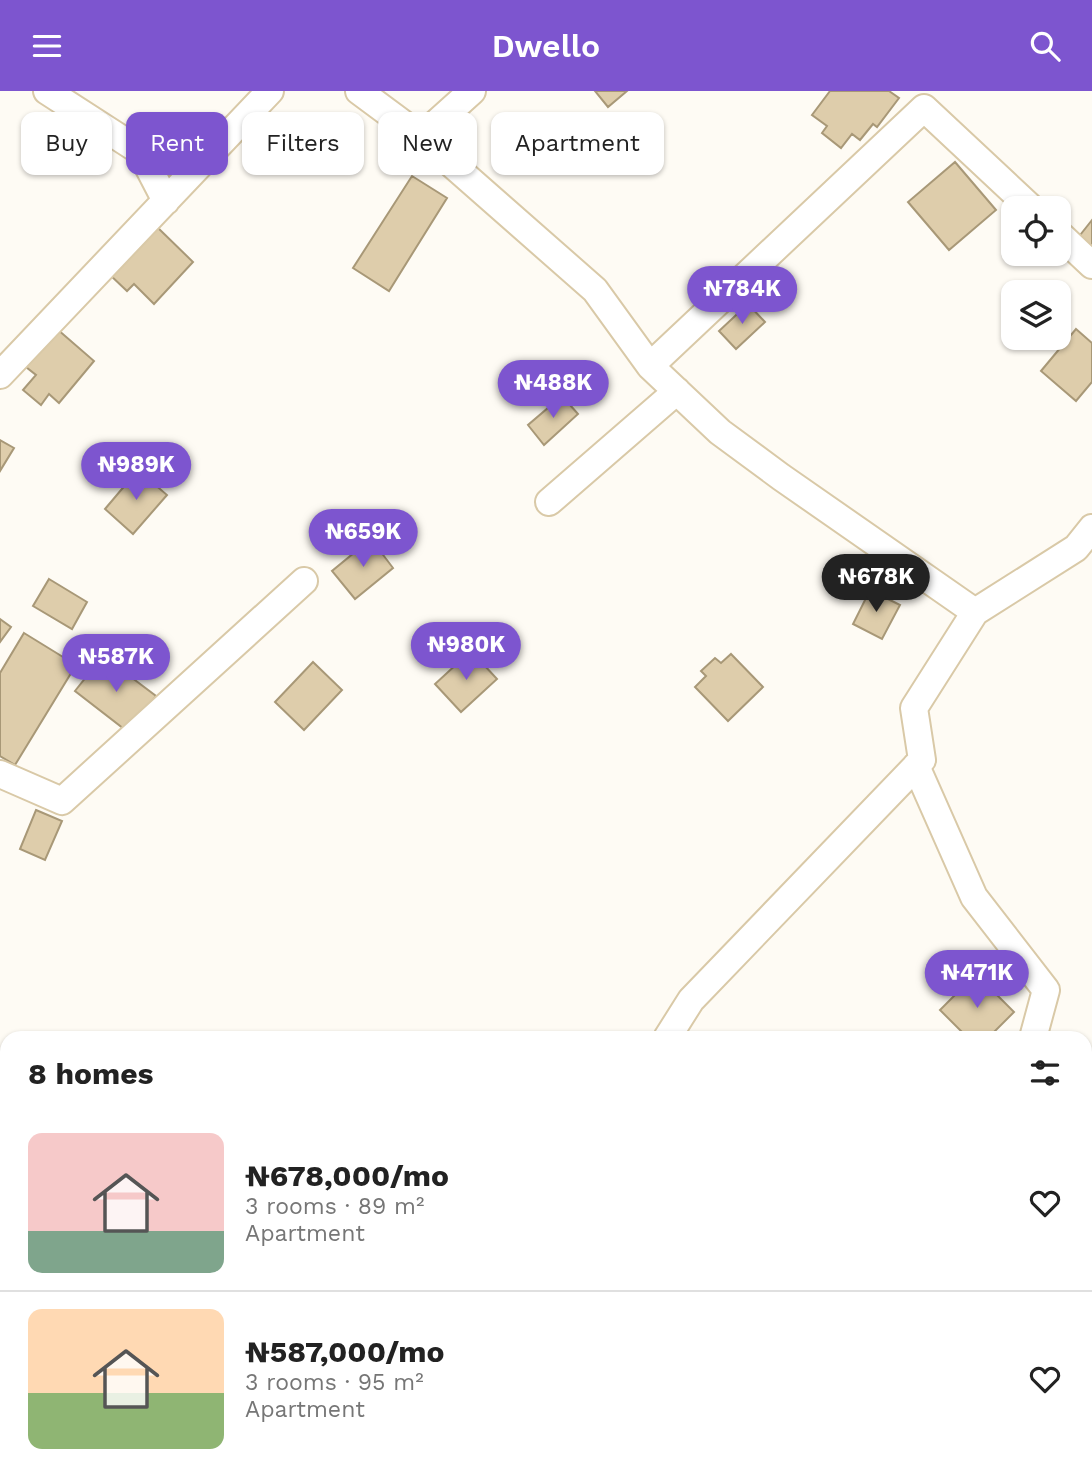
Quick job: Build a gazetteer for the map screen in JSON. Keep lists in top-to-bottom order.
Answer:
{
  "page": {
    "header": "Dwello",
    "chip": [
      "Buy",
      "Rent",
      "Filters",
      "New",
      "Apartment"
    ],
    "price": [
      "₦784K",
      "₦488K",
      "₦989K",
      "₦659K",
      "₦678K",
      "₦980K",
      "₦587K",
      "₦471K"
    ],
    "heading": "8 homes",
    "list": [
      {
        "name": "₦678,000/mo",
        "note": "3 rooms · 89 m² · Apartment"
      },
      {
        "name": "₦587,000/mo",
        "note": "3 rooms · 95 m² · Apartment"
      }
    ]
  }
}
